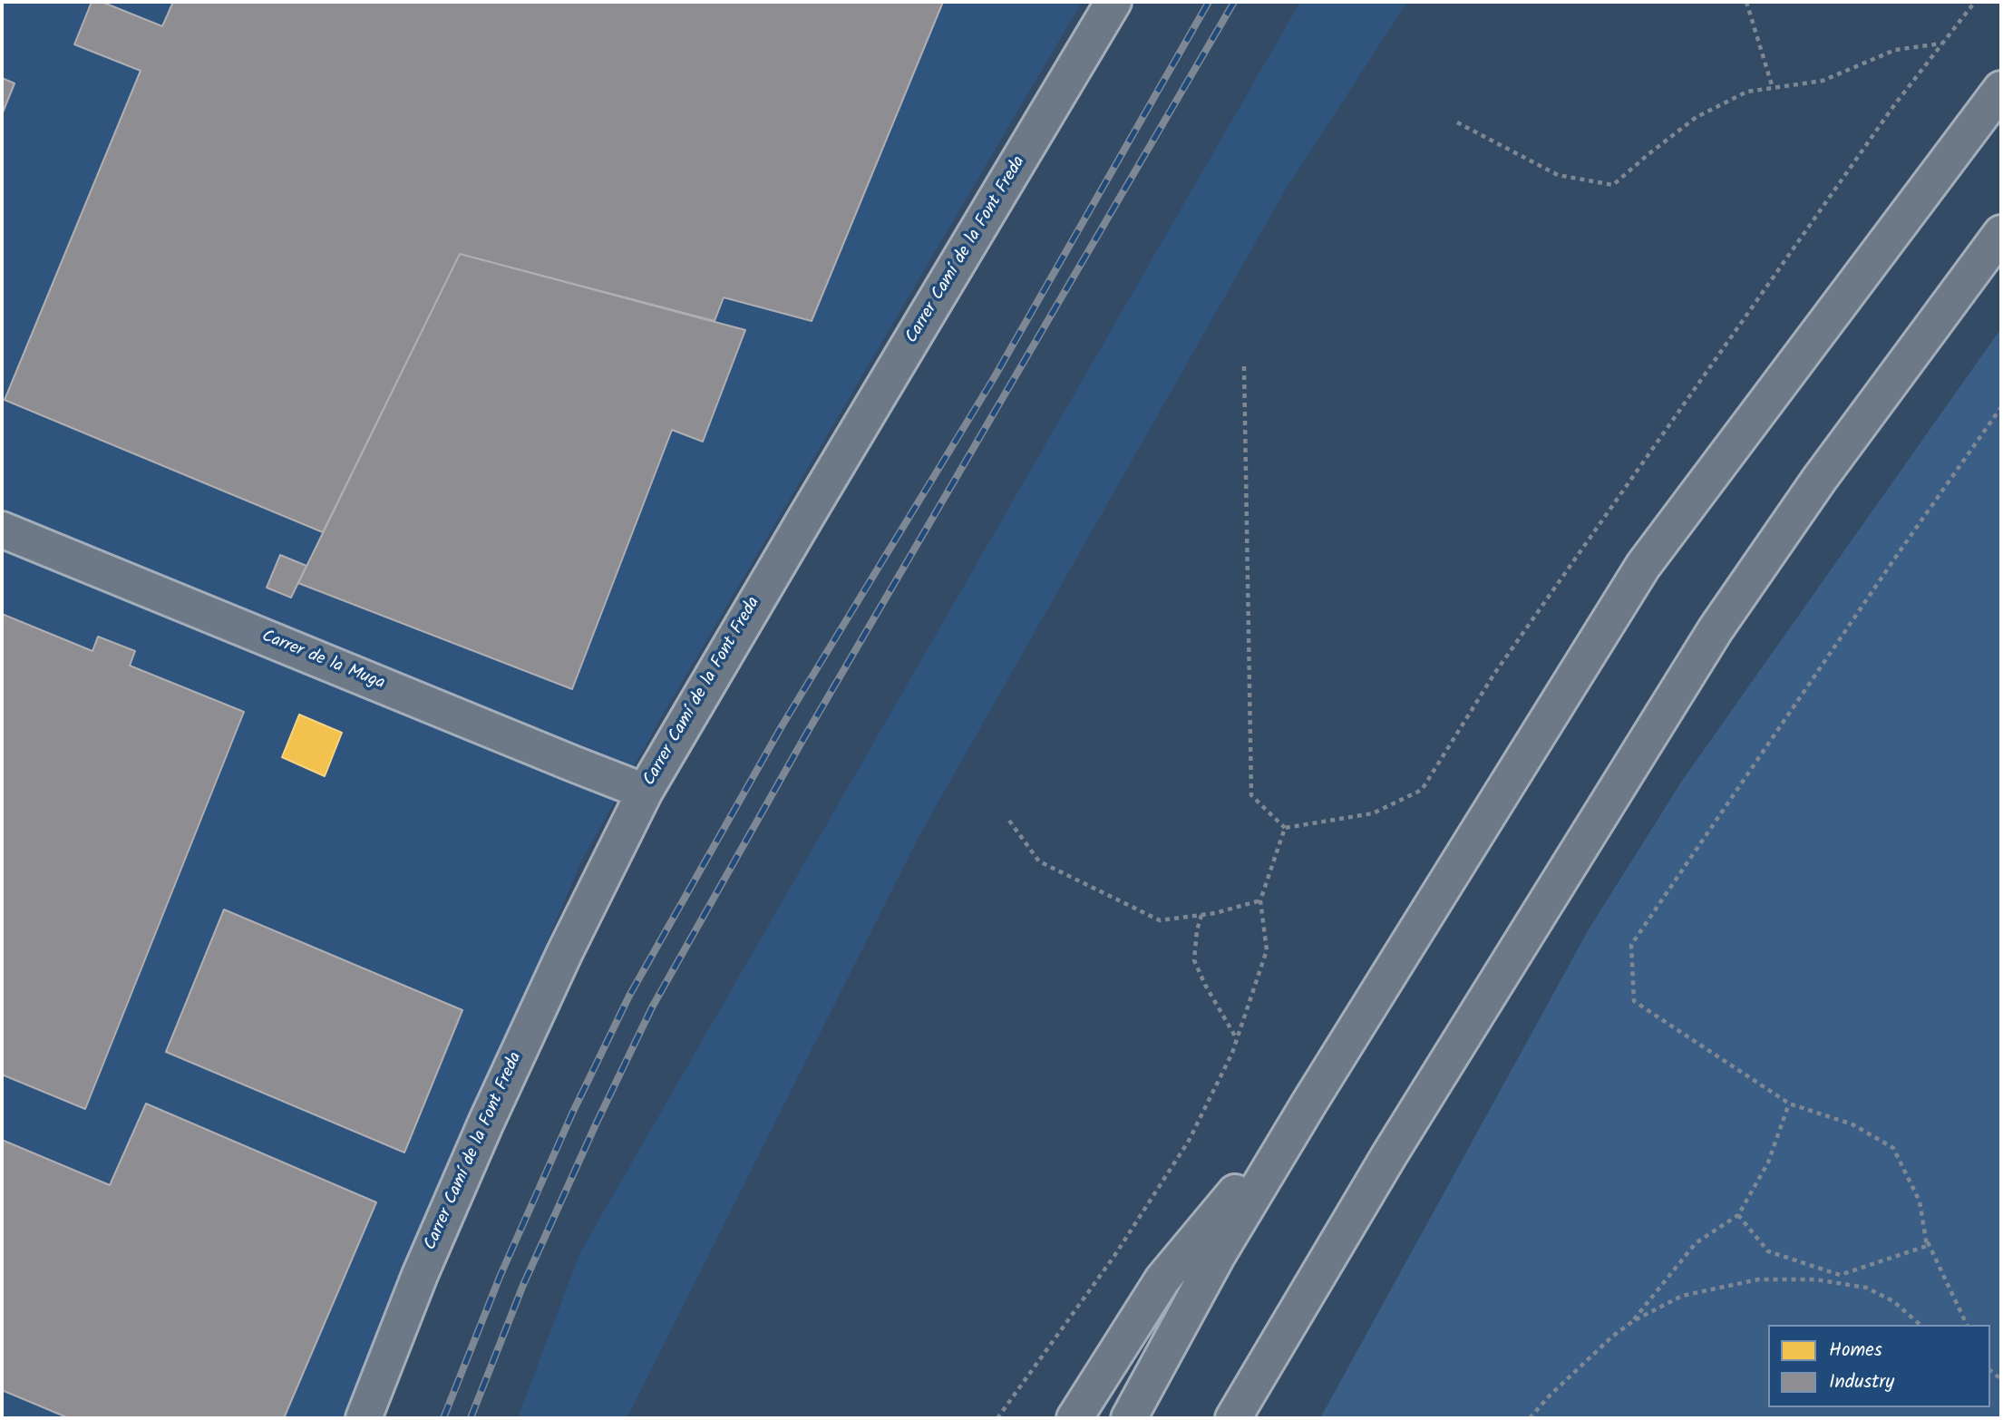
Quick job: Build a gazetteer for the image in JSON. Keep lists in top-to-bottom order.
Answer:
{
  "streets": {
    "main road": ["Carrer Camí de la Font Freda", "Carrer de la Muga"]
  },
  "crossings": [
    ["Carrer Camí de la Font Freda", "Carrer de la Muga"]
  ],
  "legend": ["Homes", "Industry"]
}
